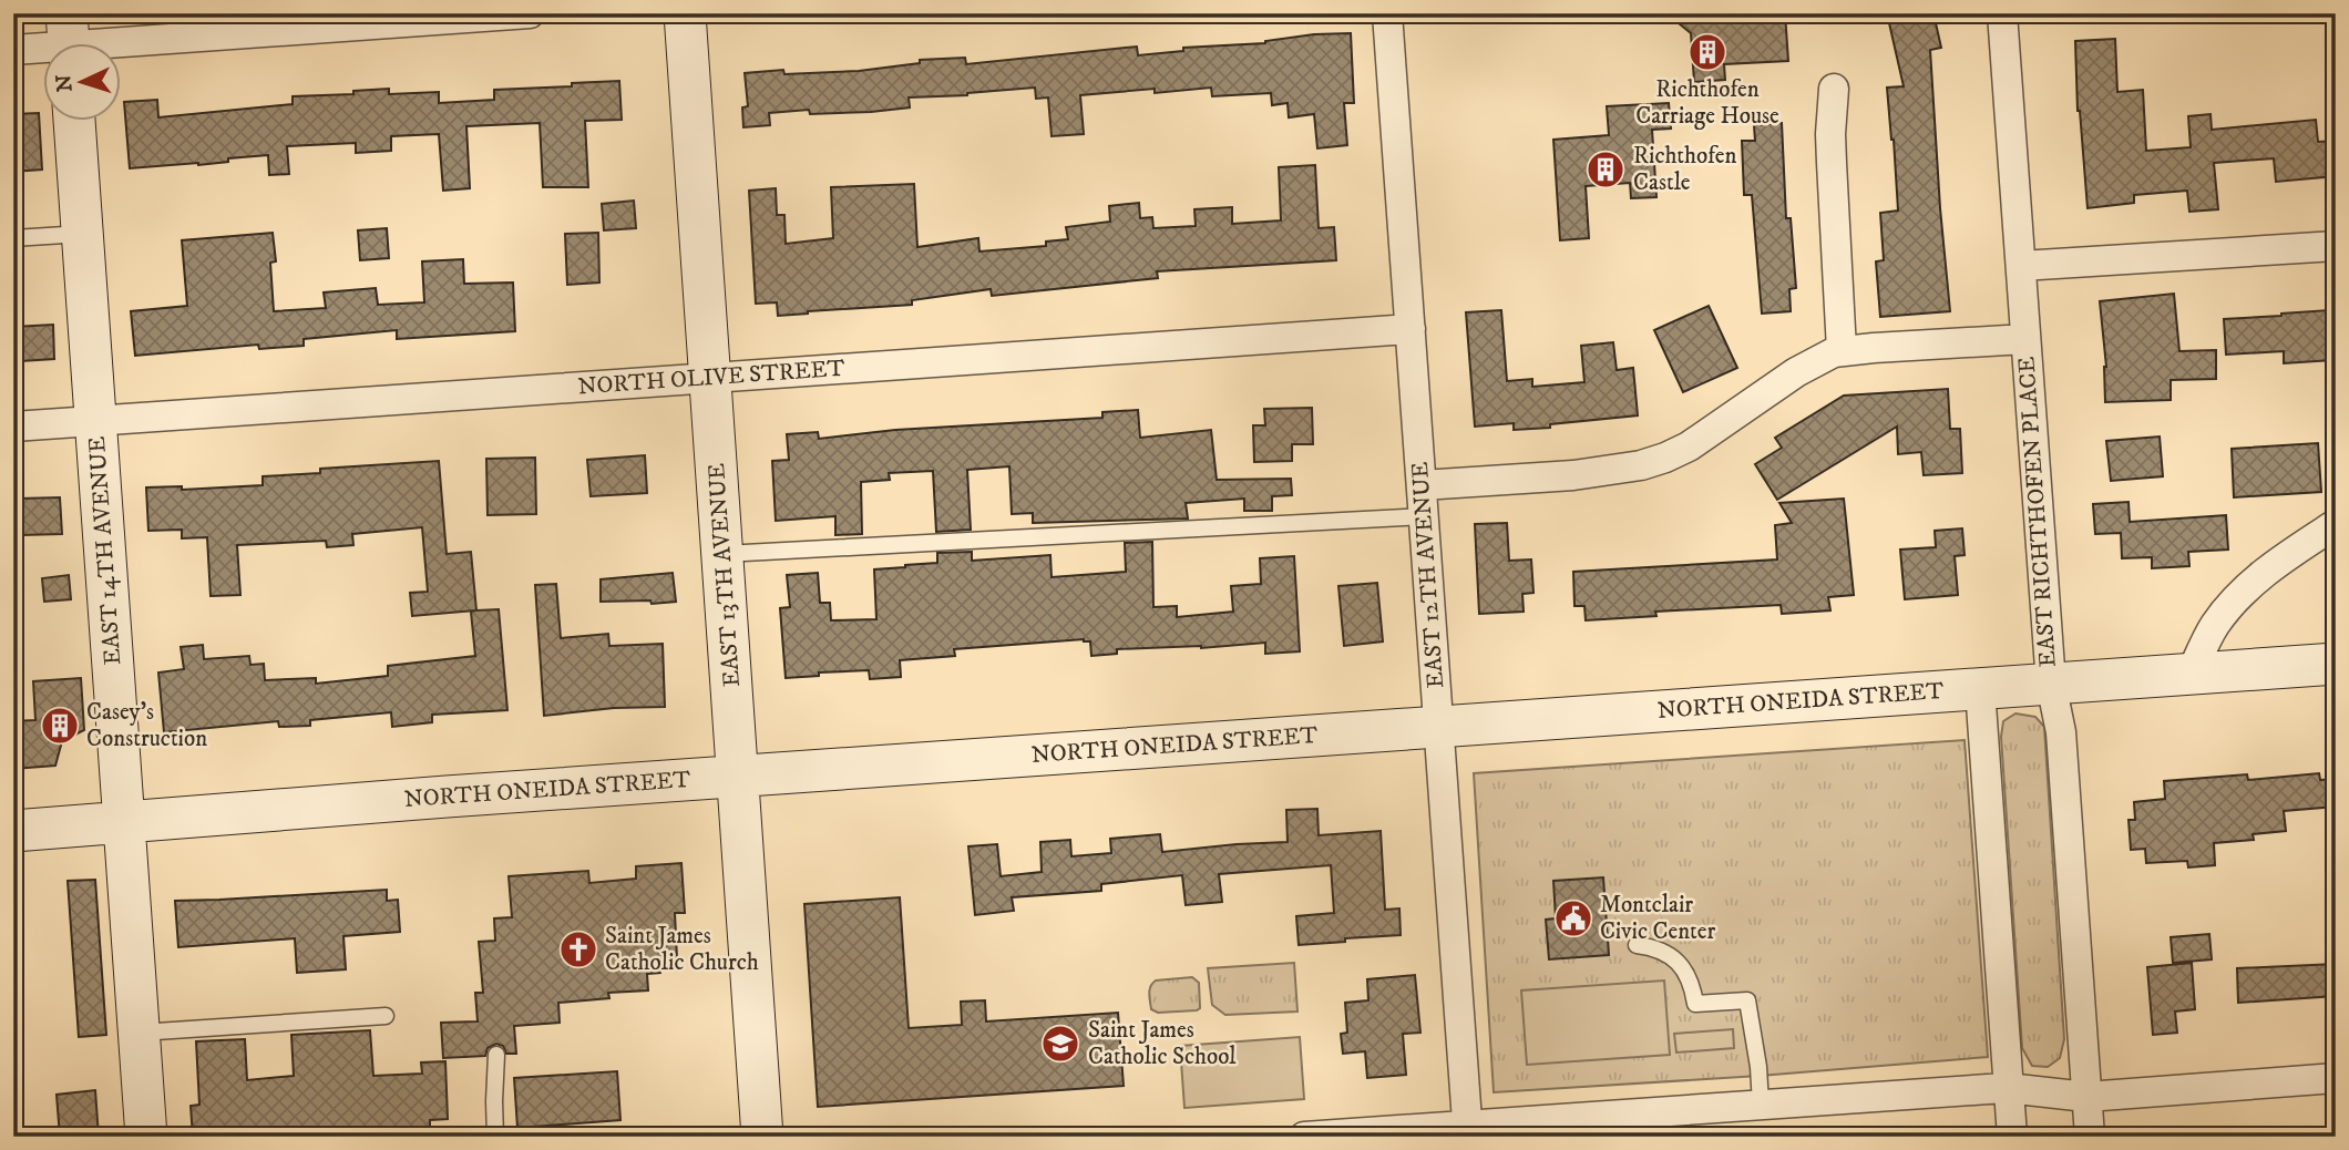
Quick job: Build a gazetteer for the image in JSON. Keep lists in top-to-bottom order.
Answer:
{
  "streets": {
    "street": [
      "NORTH OLIVE STREET",
      "EAST RICHTHOFEN PLACE",
      "EAST 14TH AVENUE",
      "EAST 13TH AVENUE",
      "EAST 12TH AVENUE",
      "NORTH ONEIDA STREET"
    ]
  },
  "crossings": [
    ["NORTH OLIVE STREET", "EAST 14TH AVENUE"],
    ["NORTH OLIVE STREET", "EAST 13TH AVENUE"],
    ["NORTH OLIVE STREET", "EAST 12TH AVENUE"],
    ["EAST RICHTHOFEN PLACE", "NORTH ONEIDA STREET"],
    ["EAST 14TH AVENUE", "NORTH ONEIDA STREET"],
    ["EAST 13TH AVENUE", "NORTH ONEIDA STREET"],
    ["EAST 12TH AVENUE", "NORTH ONEIDA STREET"]
  ],
  "places": {
    "building": ["Richthofen Carriage House", "Richthofen Castle", "Casey's Construction"],
    "public building": ["Montclair Civic Center"],
    "church": ["Saint James Catholic Church"],
    "school or university": ["Saint James Catholic School"]
  },
  "north": "left"
}
